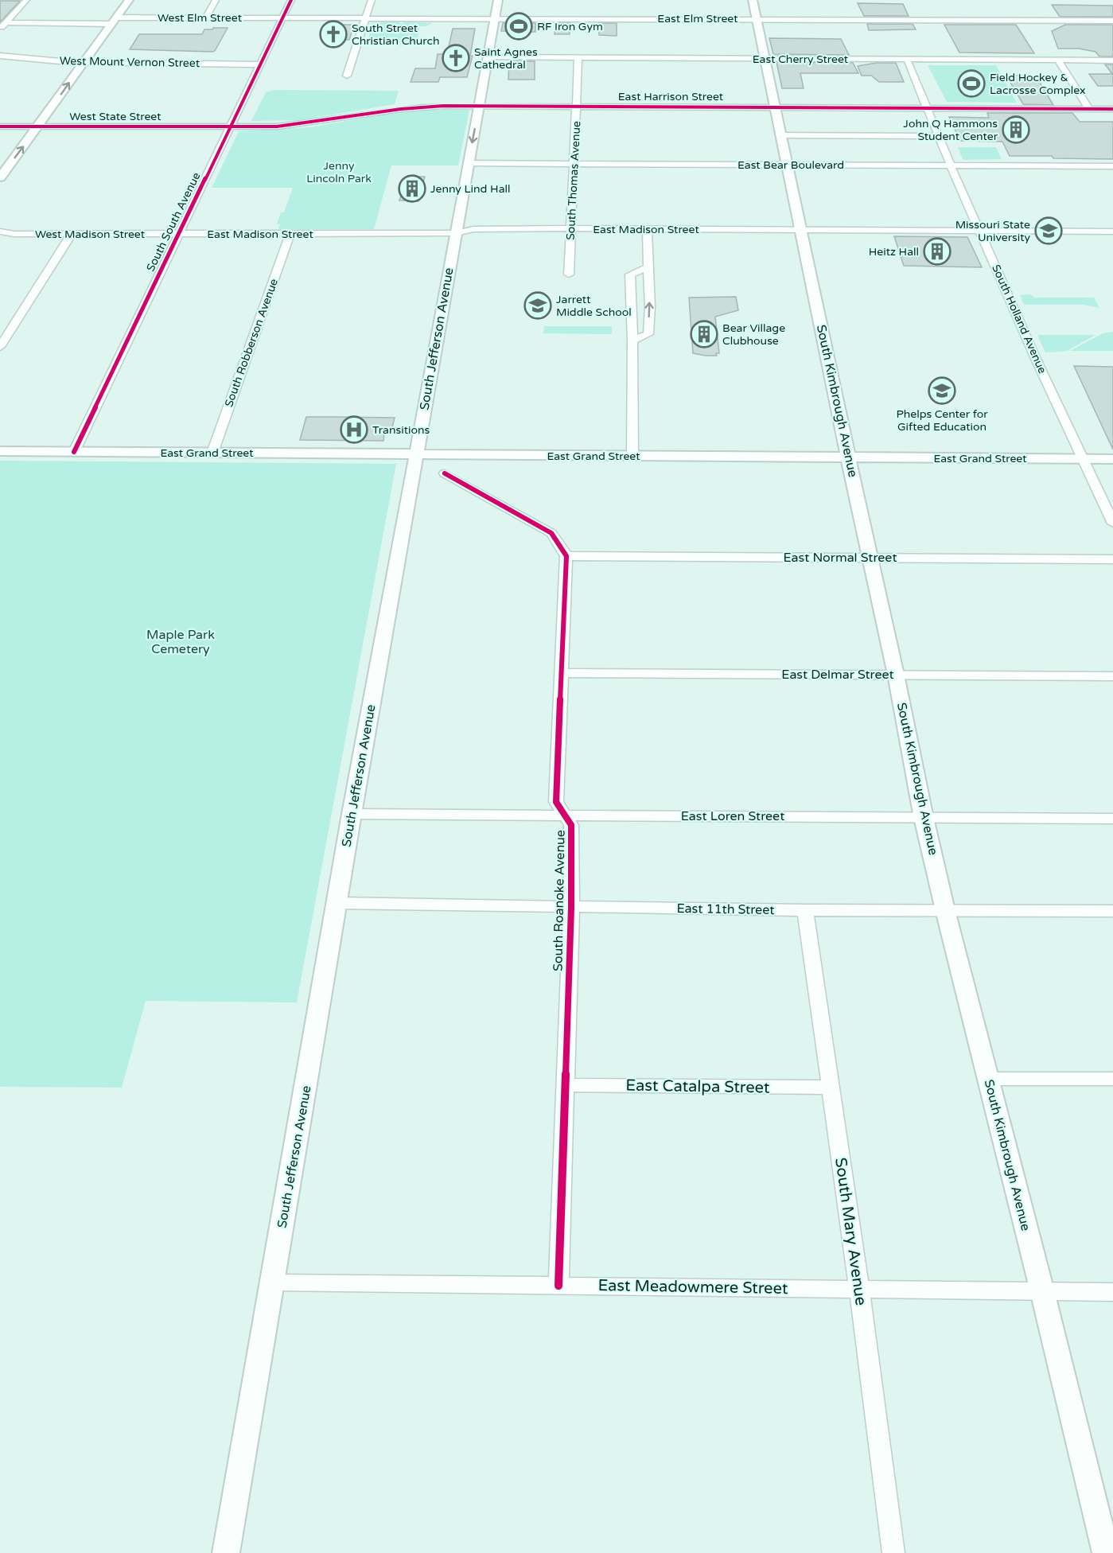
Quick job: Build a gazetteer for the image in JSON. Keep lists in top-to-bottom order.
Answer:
{
  "streets": {
    "main road": ["South Jefferson Avenue", "South Kimbrough Avenue", "East Grand Street"],
    "street": [
      "West Elm Street",
      "East Elm Street",
      "East Cherry Street",
      "West Mount Vernon Street",
      "East Harrison Street",
      "West State Street",
      "East Bear Boulevard",
      "South Thomas Avenue",
      "South South Avenue",
      "East Madison Street",
      "West Madison Street",
      "South Holland Avenue",
      "South Robberson Avenue",
      "East Normal Street",
      "East Delmar Street",
      "East Loren Street",
      "South Roanoke Avenue",
      "East 11th Street",
      "East Catalpa Street",
      "South Mary Avenue",
      "East Meadowmere Street"
    ]
  },
  "crossings": [
    ["West Elm Street", "East Elm Street"],
    ["West Elm Street", "South South Avenue"],
    ["East Elm Street", "South South Avenue"],
    ["East Elm Street", "South Jefferson Avenue"],
    ["East Elm Street", "South Kimbrough Avenue"],
    ["East Cherry Street", "South Thomas Avenue"],
    ["East Cherry Street", "South Holland Avenue"],
    ["East Cherry Street", "South Jefferson Avenue"],
    ["East Cherry Street", "South Kimbrough Avenue"],
    ["West Mount Vernon Street", "South South Avenue"],
    ["East Harrison Street", "West State Street"],
    ["East Harrison Street", "South Thomas Avenue"],
    ["East Harrison Street", "South South Avenue"],
    ["East Harrison Street", "South Holland Avenue"],
    ["East Harrison Street", "South Jefferson Avenue"],
    ["East Harrison Street", "South Kimbrough Avenue"],
    ["West State Street", "South South Avenue"],
    ["East Bear Boulevard", "South Thomas Avenue"],
    ["East Bear Boulevard", "South Holland Avenue"],
    ["East Bear Boulevard", "South Jefferson Avenue"],
    ["East Bear Boulevard", "South Kimbrough Avenue"],
    ["South Thomas Avenue", "East Madison Street"],
    ["South South Avenue", "East Madison Street"],
    ["South South Avenue", "West Madison Street"],
    ["South South Avenue", "East Grand Street"],
    ["East Madison Street", "West Madison Street"],
    ["East Madison Street", "South Holland Avenue"],
    ["East Madison Street", "South Jefferson Avenue"],
    ["East Madison Street", "South Robberson Avenue"],
    ["East Madison Street", "South Kimbrough Avenue"],
    ["South Holland Avenue", "East Grand Street"],
    ["South Jefferson Avenue", "East Grand Street"],
    ["South Jefferson Avenue", "East Loren Street"],
    ["South Jefferson Avenue", "East 11th Street"],
    ["South Jefferson Avenue", "East Meadowmere Street"],
    ["South Robberson Avenue", "East Grand Street"],
    ["South Kimbrough Avenue", "East Grand Street"],
    ["South Kimbrough Avenue", "East Normal Street"],
    ["South Kimbrough Avenue", "East Delmar Street"],
    ["South Kimbrough Avenue", "East Loren Street"],
    ["South Kimbrough Avenue", "East 11th Street"],
    ["South Kimbrough Avenue", "East Meadowmere Street"],
    ["East Normal Street", "South Roanoke Avenue"],
    ["East Delmar Street", "South Roanoke Avenue"],
    ["East Loren Street", "South Roanoke Avenue"],
    ["South Roanoke Avenue", "East 11th Street"],
    ["South Roanoke Avenue", "East Catalpa Street"],
    ["South Roanoke Avenue", "East Meadowmere Street"],
    ["East 11th Street", "South Mary Avenue"],
    ["East Catalpa Street", "South Mary Avenue"],
    ["South Mary Avenue", "East Meadowmere Street"]
  ],
  "parks": ["Jenny Lincoln Park", "Maple Park Cemetery"],
  "places": {
    "sports": ["RF Iron Gym", "Field Hockey & Lacrosse Complex"],
    "church": ["South Street Christian Church", "Saint Agnes Cathedral"],
    "building": [
      "John Q Hammons Student Center",
      "Jenny Lind Hall",
      "Heitz Hall",
      "Bear Village Clubhouse"
    ],
    "school or university": ["Missouri State University", "Jarrett Middle School", "Phelps Center for Gifted Education"],
    "hospital": ["Transitions"]
  }
}
